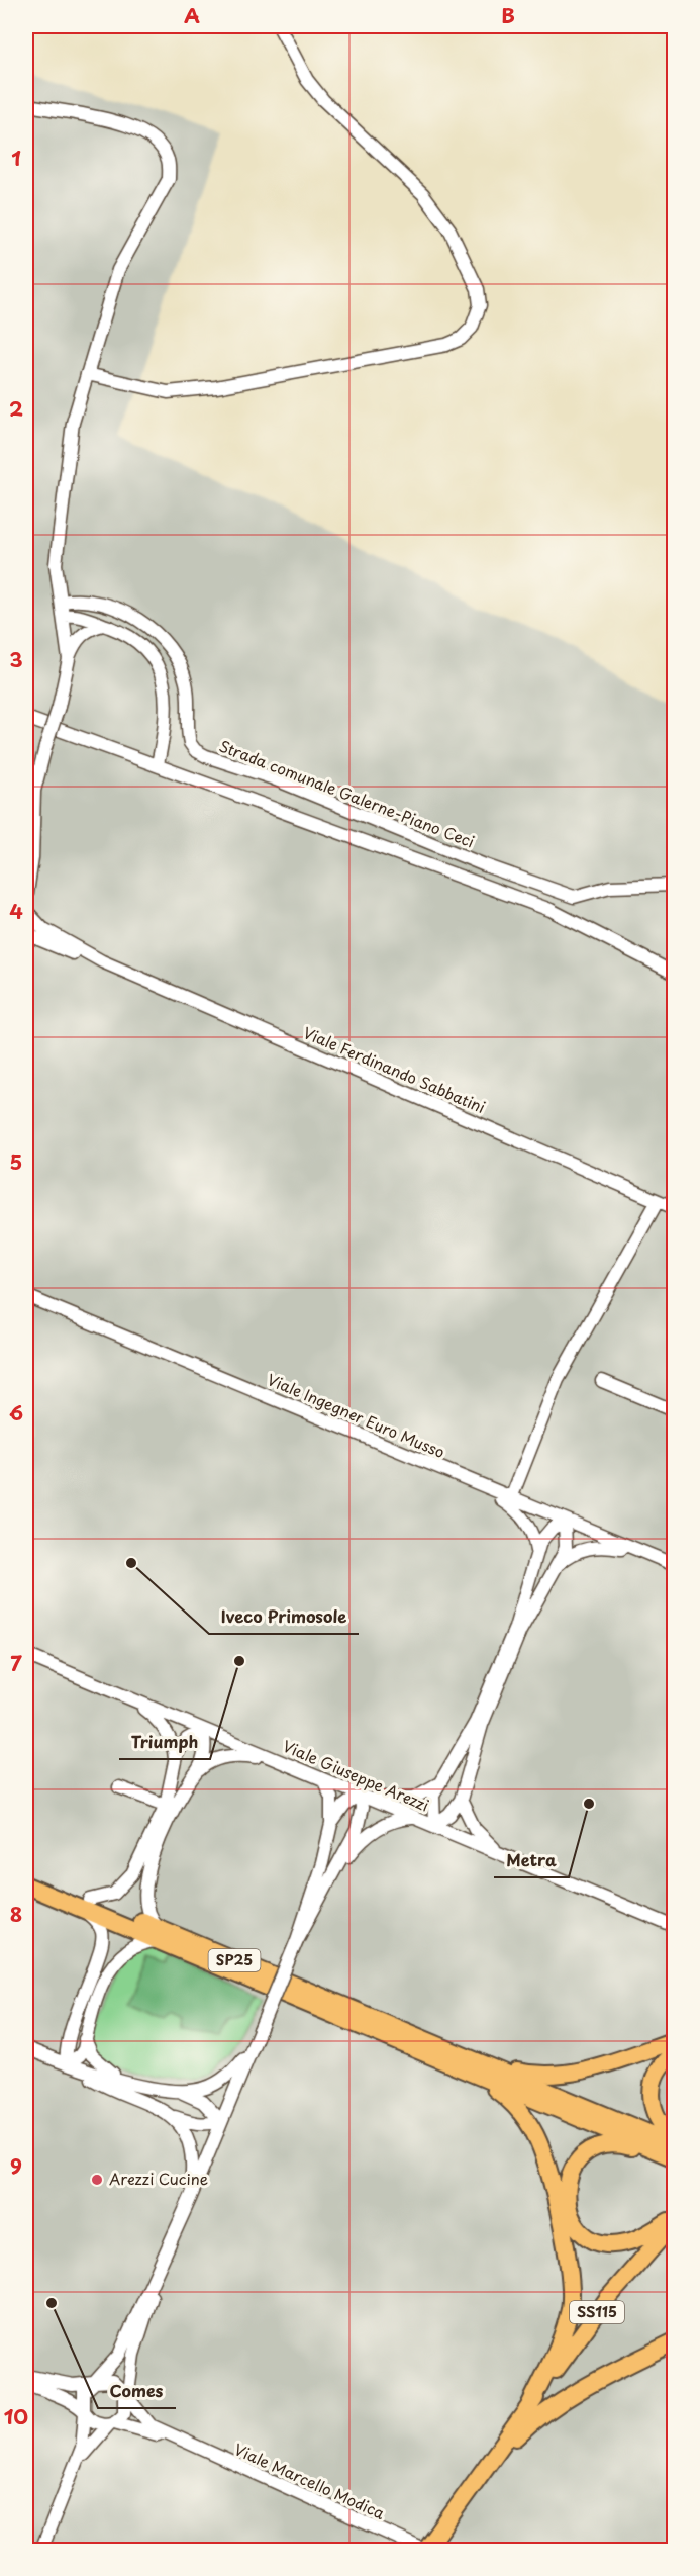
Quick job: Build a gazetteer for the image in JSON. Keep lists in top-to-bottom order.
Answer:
{
  "streets": {
    "main road": ["SP25", "SS115"],
    "street": [
      "Strada comunale Galerne-Piano Ceci",
      "Viale Ferdinando Sabbatini",
      "Viale Ingegner Euro Musso",
      "Viale Giuseppe Arezzi",
      "Viale Marcello Modica"
    ]
  },
  "crossings": [
    ["SS115", "Viale Marcello Modica"]
  ],
  "places": [
    "Iveco Primosole",
    "Triumph",
    "Metra",
    "Arezzi Cucine",
    "Comes"
  ],
  "grid": {
    "columns": ["A", "B"],
    "rows": [
      "1",
      "2",
      "3",
      "4",
      "5",
      "6",
      "7",
      "8",
      "9",
      "10"
    ]
  }
}
